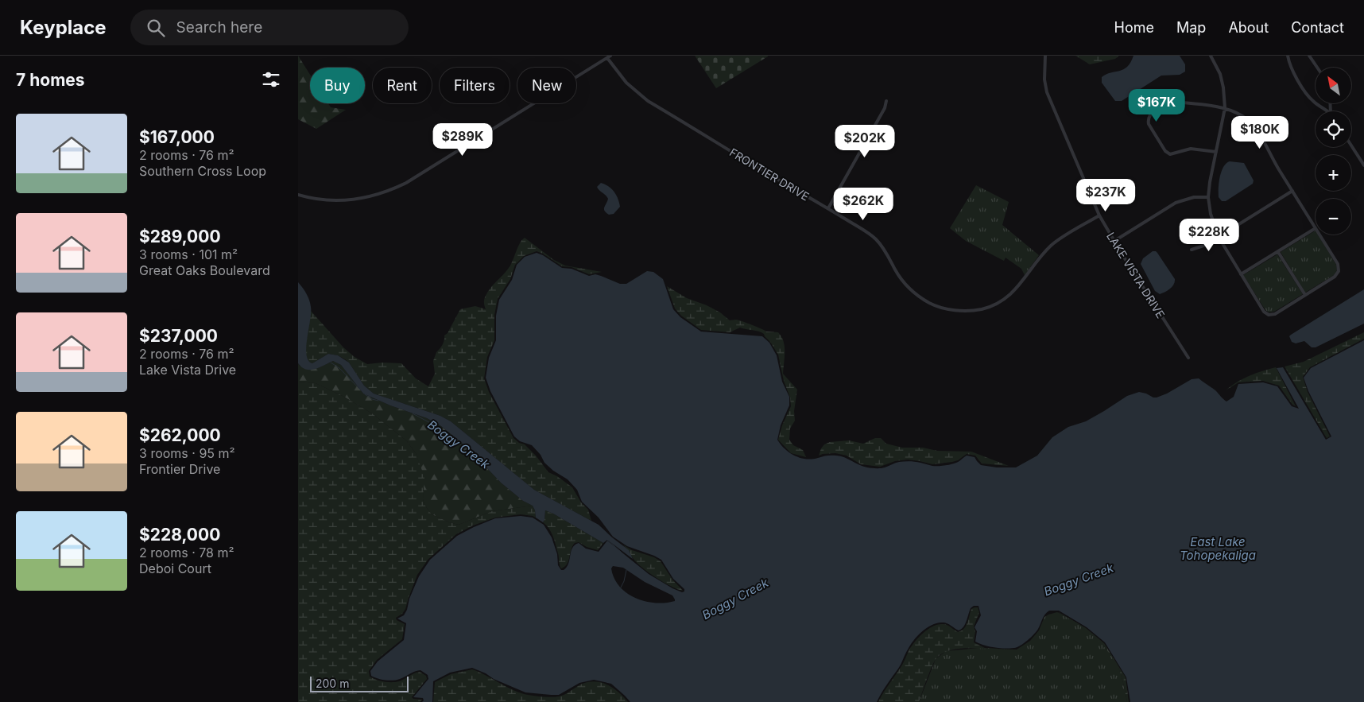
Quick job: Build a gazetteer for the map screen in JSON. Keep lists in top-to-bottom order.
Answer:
{
  "streets": {
    "street": ["FRONTIER DRIVE", "LAKE VISTA DRIVE"]
  },
  "crossings": [
    ["FRONTIER DRIVE", "LAKE VISTA DRIVE"]
  ],
  "water": ["Boggy Creek", "East Lake Tohopekaliga"],
  "scale_bar": "200 m",
  "north": "top left",
  "page": {
    "header": "Keyplace",
    "search": "Search here",
    "nav": [
      "Home",
      "Map",
      "About",
      "Contact"
    ],
    "heading": "7 homes",
    "map_buttons": ["+", "−"],
    "chip": [
      "Buy",
      "Rent",
      "Filters",
      "New"
    ],
    "price": [
      "$167K",
      "$180K",
      "$289K",
      "$202K",
      "$237K",
      "$262K",
      "$228K"
    ],
    "list": [
      {
        "name": "$167,000",
        "note": "2 rooms · 76 m² · Southern Cross Loop"
      },
      {
        "name": "$289,000",
        "note": "3 rooms · 101 m² · Great Oaks Boulevard"
      },
      {
        "name": "$237,000",
        "note": "2 rooms · 76 m² · Lake Vista Drive"
      },
      {
        "name": "$262,000",
        "note": "3 rooms · 95 m² · Frontier Drive"
      },
      {
        "name": "$228,000",
        "note": "2 rooms · 78 m² · Deboi Court"
      }
    ],
    "scale": "200 m"
  }
}
